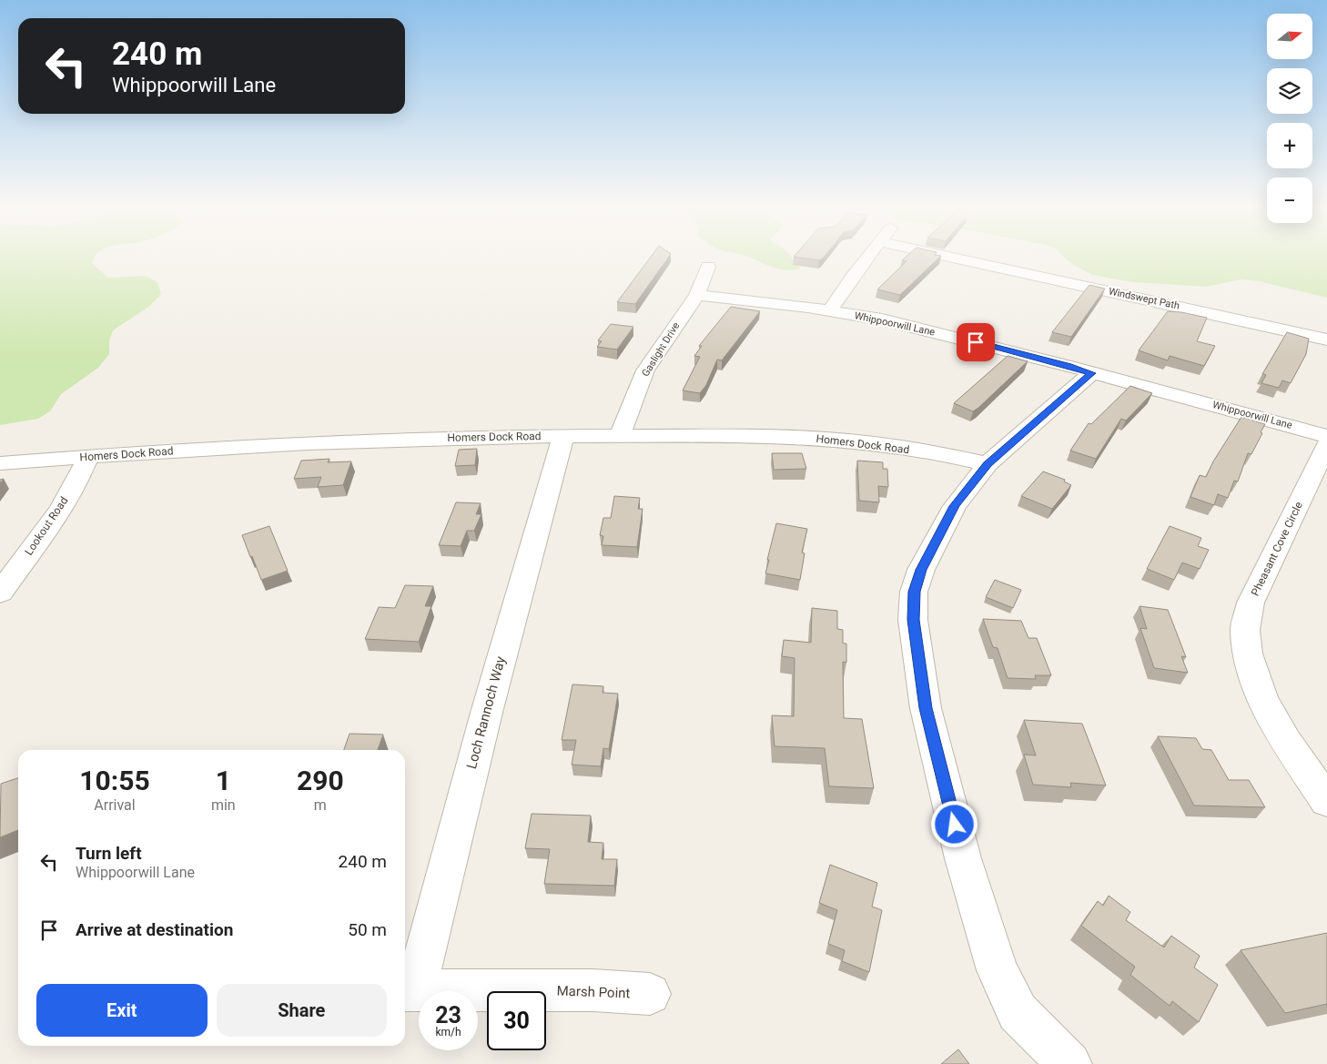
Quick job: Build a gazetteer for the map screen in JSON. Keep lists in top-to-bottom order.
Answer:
{
  "streets": {
    "street": [
      "Windswept Path",
      "Whippoorwill Lane",
      "Gaslight Drive",
      "Homers Dock Road",
      "Lookout Road",
      "Pheasant Cove Circle",
      "Loch Rannoch Way",
      "Marsh Point"
    ]
  },
  "crossings": [
    ["Whippoorwill Lane", "Gaslight Drive"],
    ["Gaslight Drive", "Homers Dock Road"],
    ["Homers Dock Road", "Lookout Road"],
    ["Homers Dock Road", "Loch Rannoch Way"],
    ["Loch Rannoch Way", "Marsh Point"]
  ],
  "north": "right",
  "page": {
    "map_buttons": ["+", "−"],
    "turn": ["240 m", "Whippoorwill Lane"],
    "eta": [
      "10:55",
      "Arrival",
      "1",
      "min",
      "290",
      "m"
    ],
    "list": [
      {
        "name": "Turn left",
        "note": "Whippoorwill Lane",
        "value": "240 m"
      },
      {
        "name": "Arrive at destination",
        "value": "50 m"
      }
    ],
    "buttons": ["Exit", "Share"],
    "speed": "23 km/h",
    "limit": "30"
  }
}
